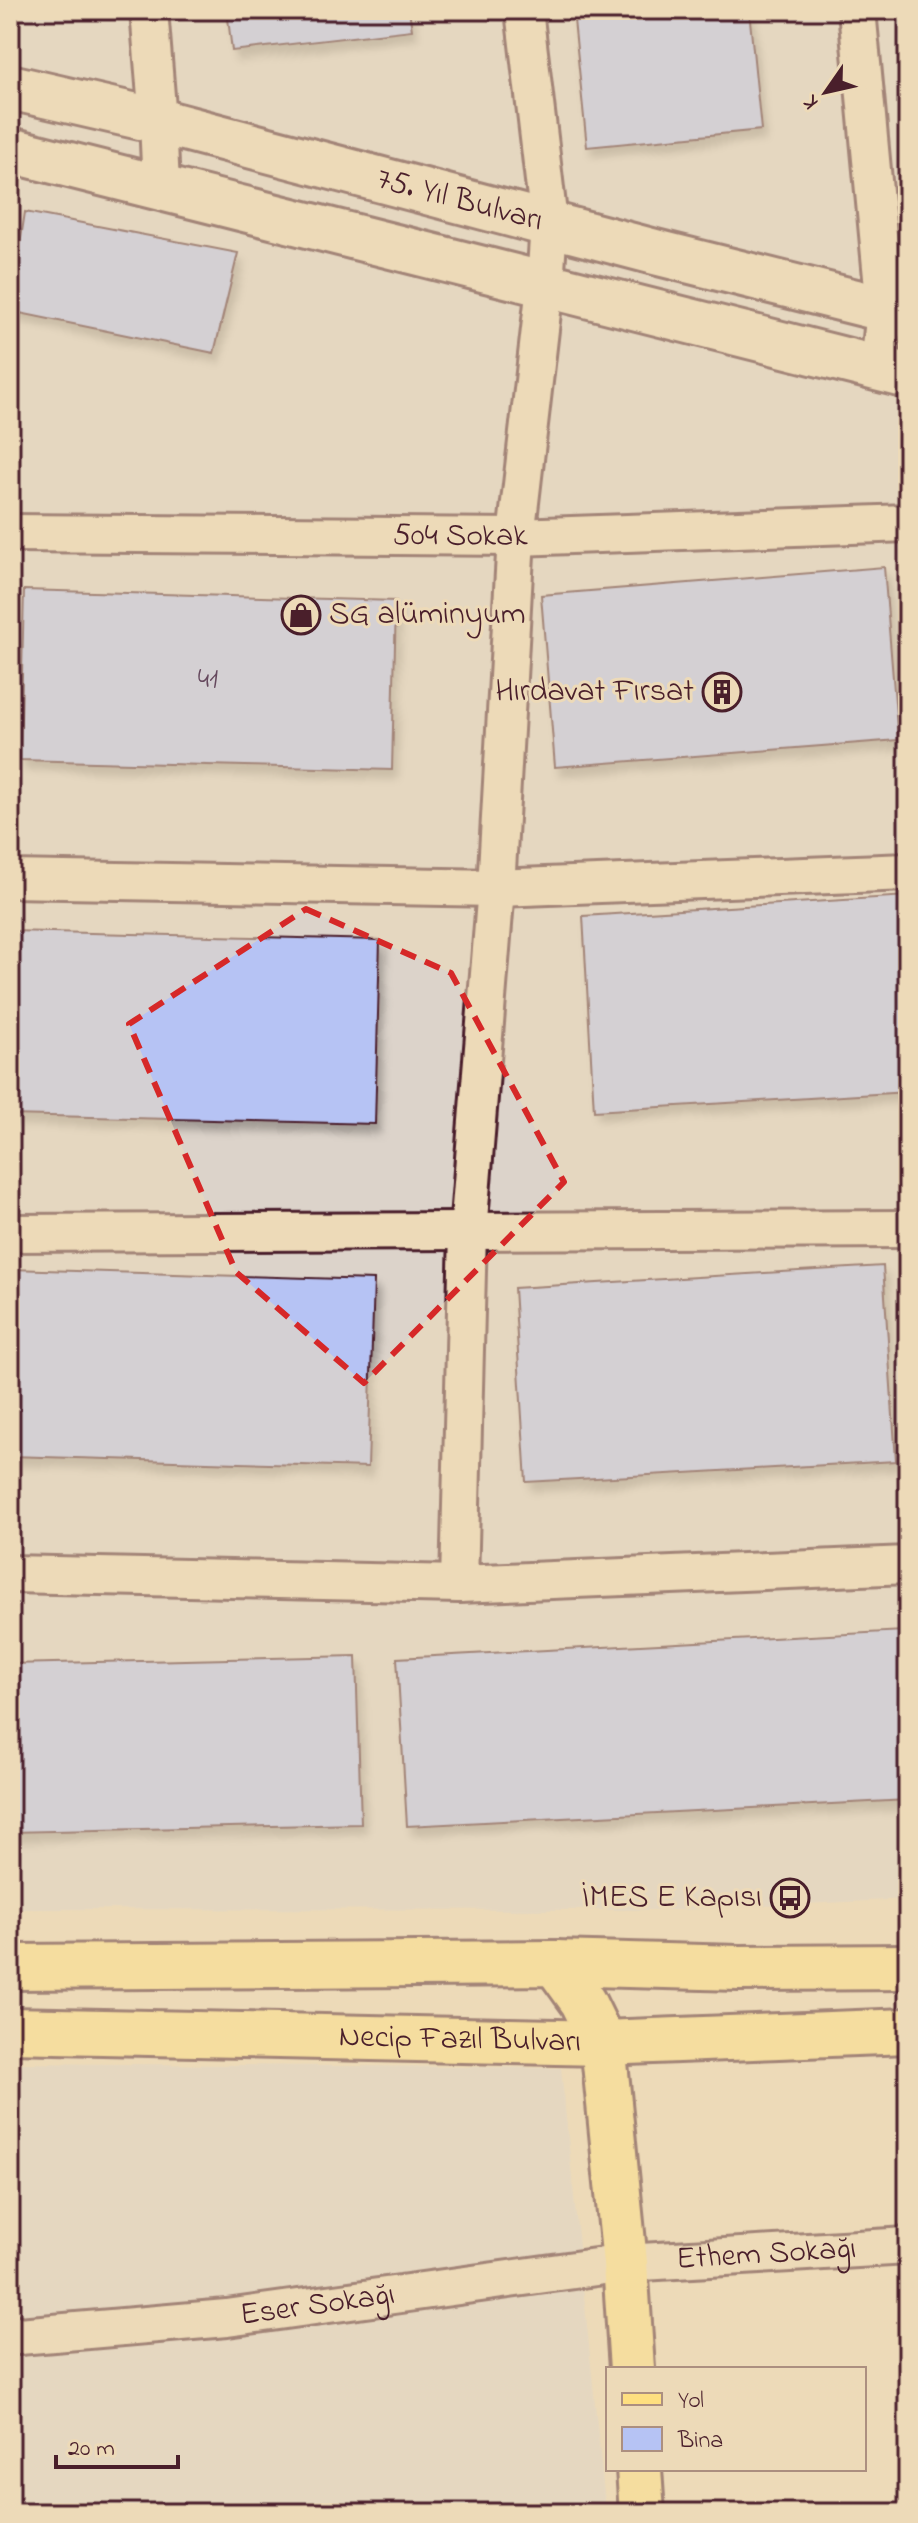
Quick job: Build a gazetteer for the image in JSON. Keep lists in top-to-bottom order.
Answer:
{
  "streets": {
    "main road": ["Necip Fazıl Bulvarı"],
    "street": [
      "75. Yıl Bulvarı",
      "504 Sokak",
      "Ethem Sokağı",
      "Eser Sokağı"
    ]
  },
  "crossings": [
    ["Ethem Sokağı", "Eser Sokağı"]
  ],
  "places": {
    "shop": ["SG alüminyum"],
    "building": ["Hırdavat Fırsat"],
    "bus stop": ["İMES E Kapısı"]
  },
  "house_numbers": ["41"],
  "legend": ["Yol", "Bina"],
  "scale_bar": "20 m",
  "north": "bottom left"
}
